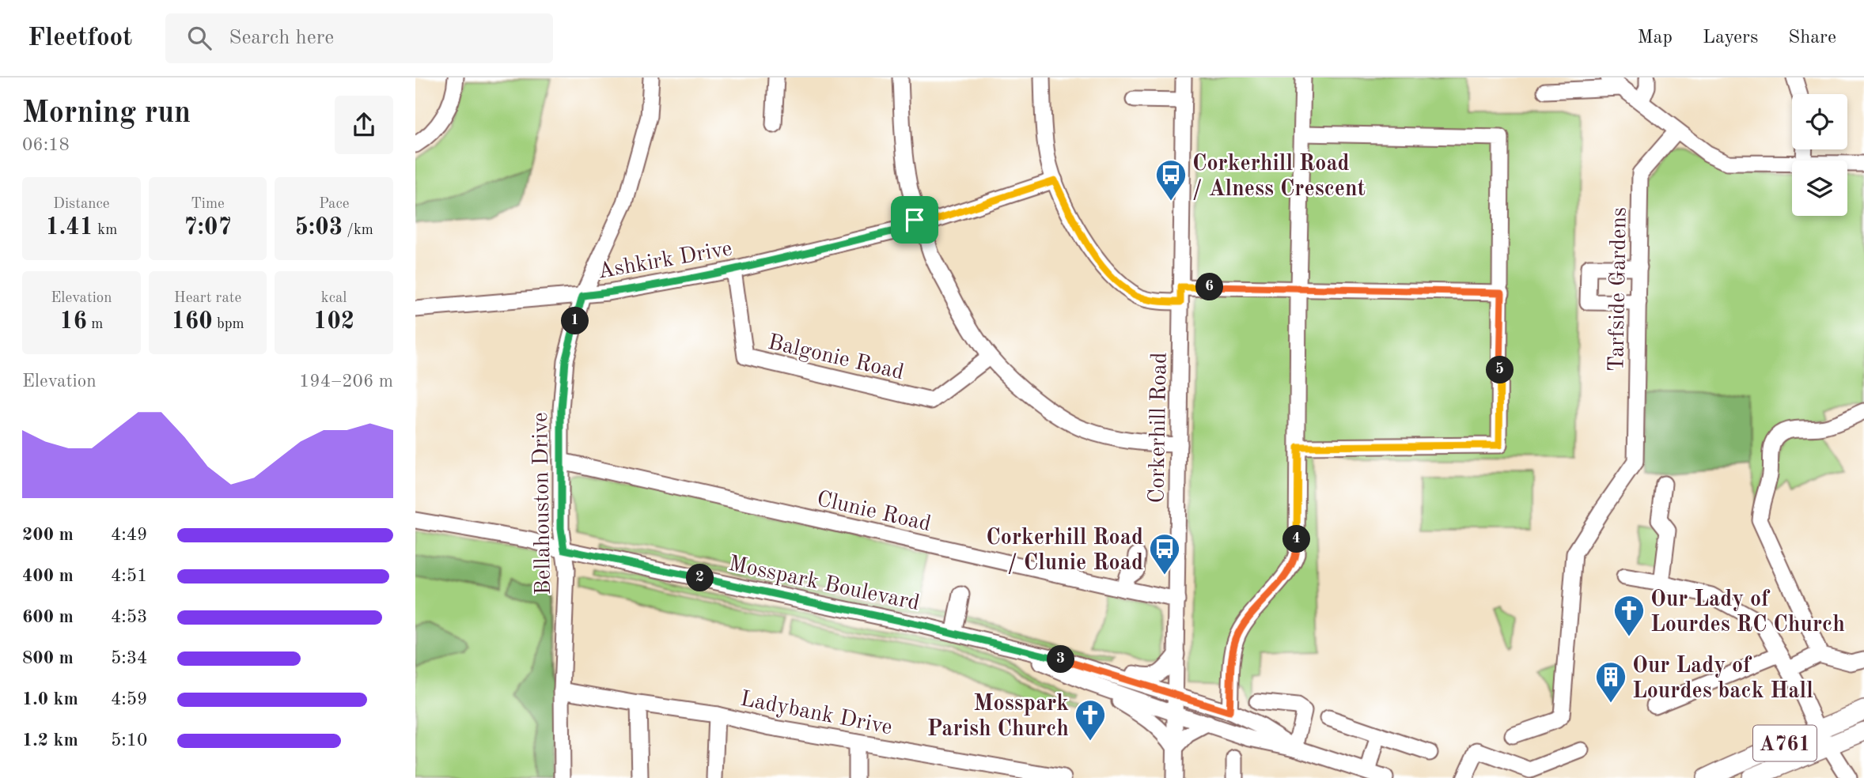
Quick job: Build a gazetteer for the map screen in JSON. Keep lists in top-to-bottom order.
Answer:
{
  "streets": {
    "main road": ["A761"],
    "street": [
      "Ashkirk Drive",
      "Tarfside Gardens",
      "Balgonie Road",
      "Corkerhill Road",
      "Bellahouston Drive",
      "Clunie Road",
      "Mosspark Boulevard",
      "Ladybank Drive"
    ]
  },
  "crossings": [
    ["Ashkirk Drive", "Balgonie Road"],
    ["Ashkirk Drive", "Bellahouston Drive"],
    ["Corkerhill Road", "Clunie Road"],
    ["Corkerhill Road", "Mosspark Boulevard"],
    ["Bellahouston Drive", "Clunie Road"],
    ["Bellahouston Drive", "Mosspark Boulevard"],
    ["Bellahouston Drive", "Ladybank Drive"]
  ],
  "places": {
    "bus stop": ["Corkerhill Road / Alness Crescent", "Corkerhill Road / Clunie Road"],
    "church": ["Our Lady of Lourdes RC Church", "Mosspark Parish Church"],
    "building": ["Our Lady of Lourdes back Hall"]
  },
  "page": {
    "header": "Fleetfoot",
    "search": "Search here",
    "nav": ["Map", "Layers", "Share"],
    "heading": ["Morning run", "06:18"],
    "stats": [
      ["Distance", "1.41 km"],
      ["Time", "7:07"],
      ["Pace", "5:03 /km"],
      ["Elevation", "16 m"],
      ["Heart rate", "160 bpm"],
      ["kcal", "102"]
    ],
    "pins": [
      "6",
      "1",
      "5",
      "4",
      "2",
      "3"
    ],
    "chart": ["Elevation", "194–206 m"],
    "list": [
      {
        "name": "200 m",
        "note": "4:49"
      },
      {
        "name": "400 m",
        "note": "4:51"
      },
      {
        "name": "600 m",
        "note": "4:53"
      },
      {
        "name": "800 m",
        "note": "5:34"
      },
      {
        "name": "1.0 km",
        "note": "4:59"
      },
      {
        "name": "1.2 km",
        "note": "5:10"
      }
    ]
  }
}
